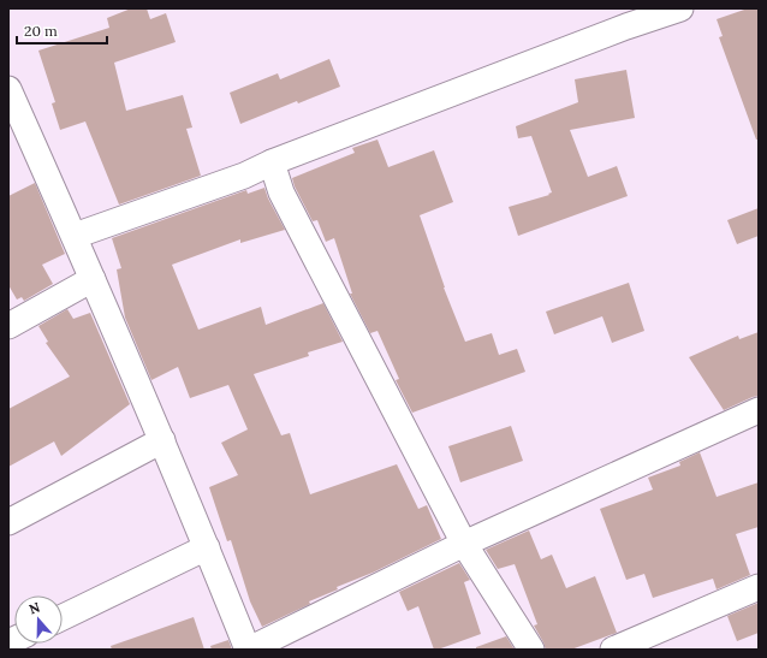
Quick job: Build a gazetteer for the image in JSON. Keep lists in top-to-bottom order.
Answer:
{
  "scale_bar": "20 m",
  "north": "top"
}
